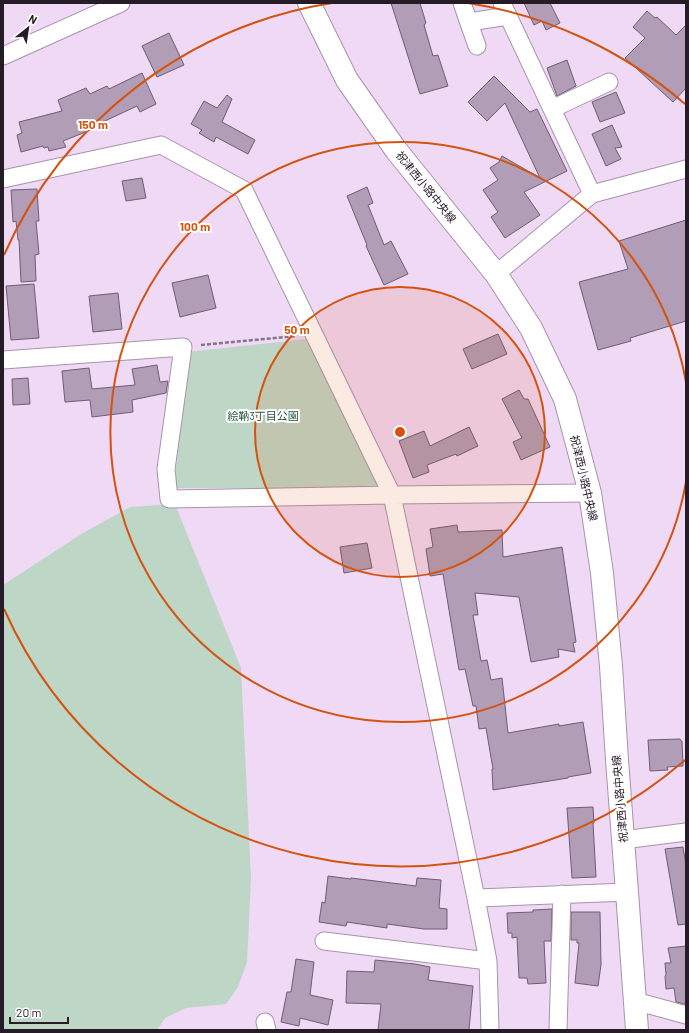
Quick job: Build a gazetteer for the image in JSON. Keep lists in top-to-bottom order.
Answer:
{
  "streets": {
    "main road": ["祝津西小路中央線"]
  },
  "parks": ["絵靹3丁目公園"],
  "scale_bar": "20 m",
  "north": "top right",
  "rings": ["150 m", "100 m", "50 m"]
}
